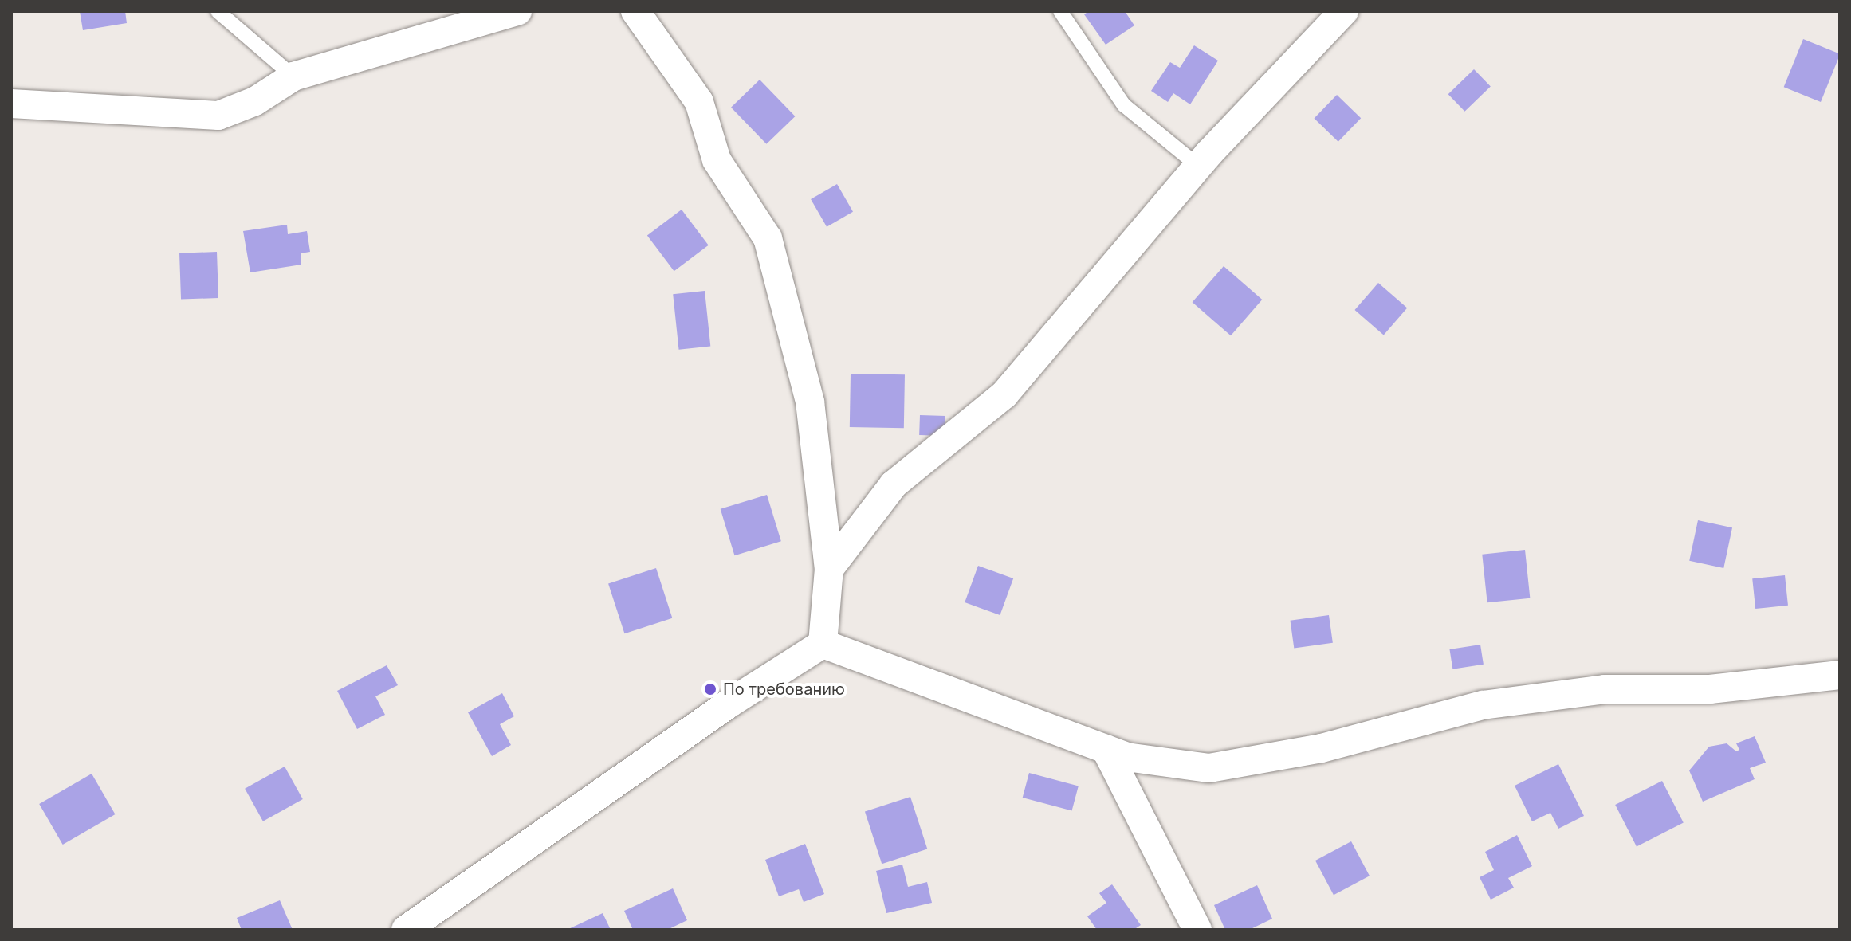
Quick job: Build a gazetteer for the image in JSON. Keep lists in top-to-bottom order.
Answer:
{
  "places": ["По требованию"]
}
